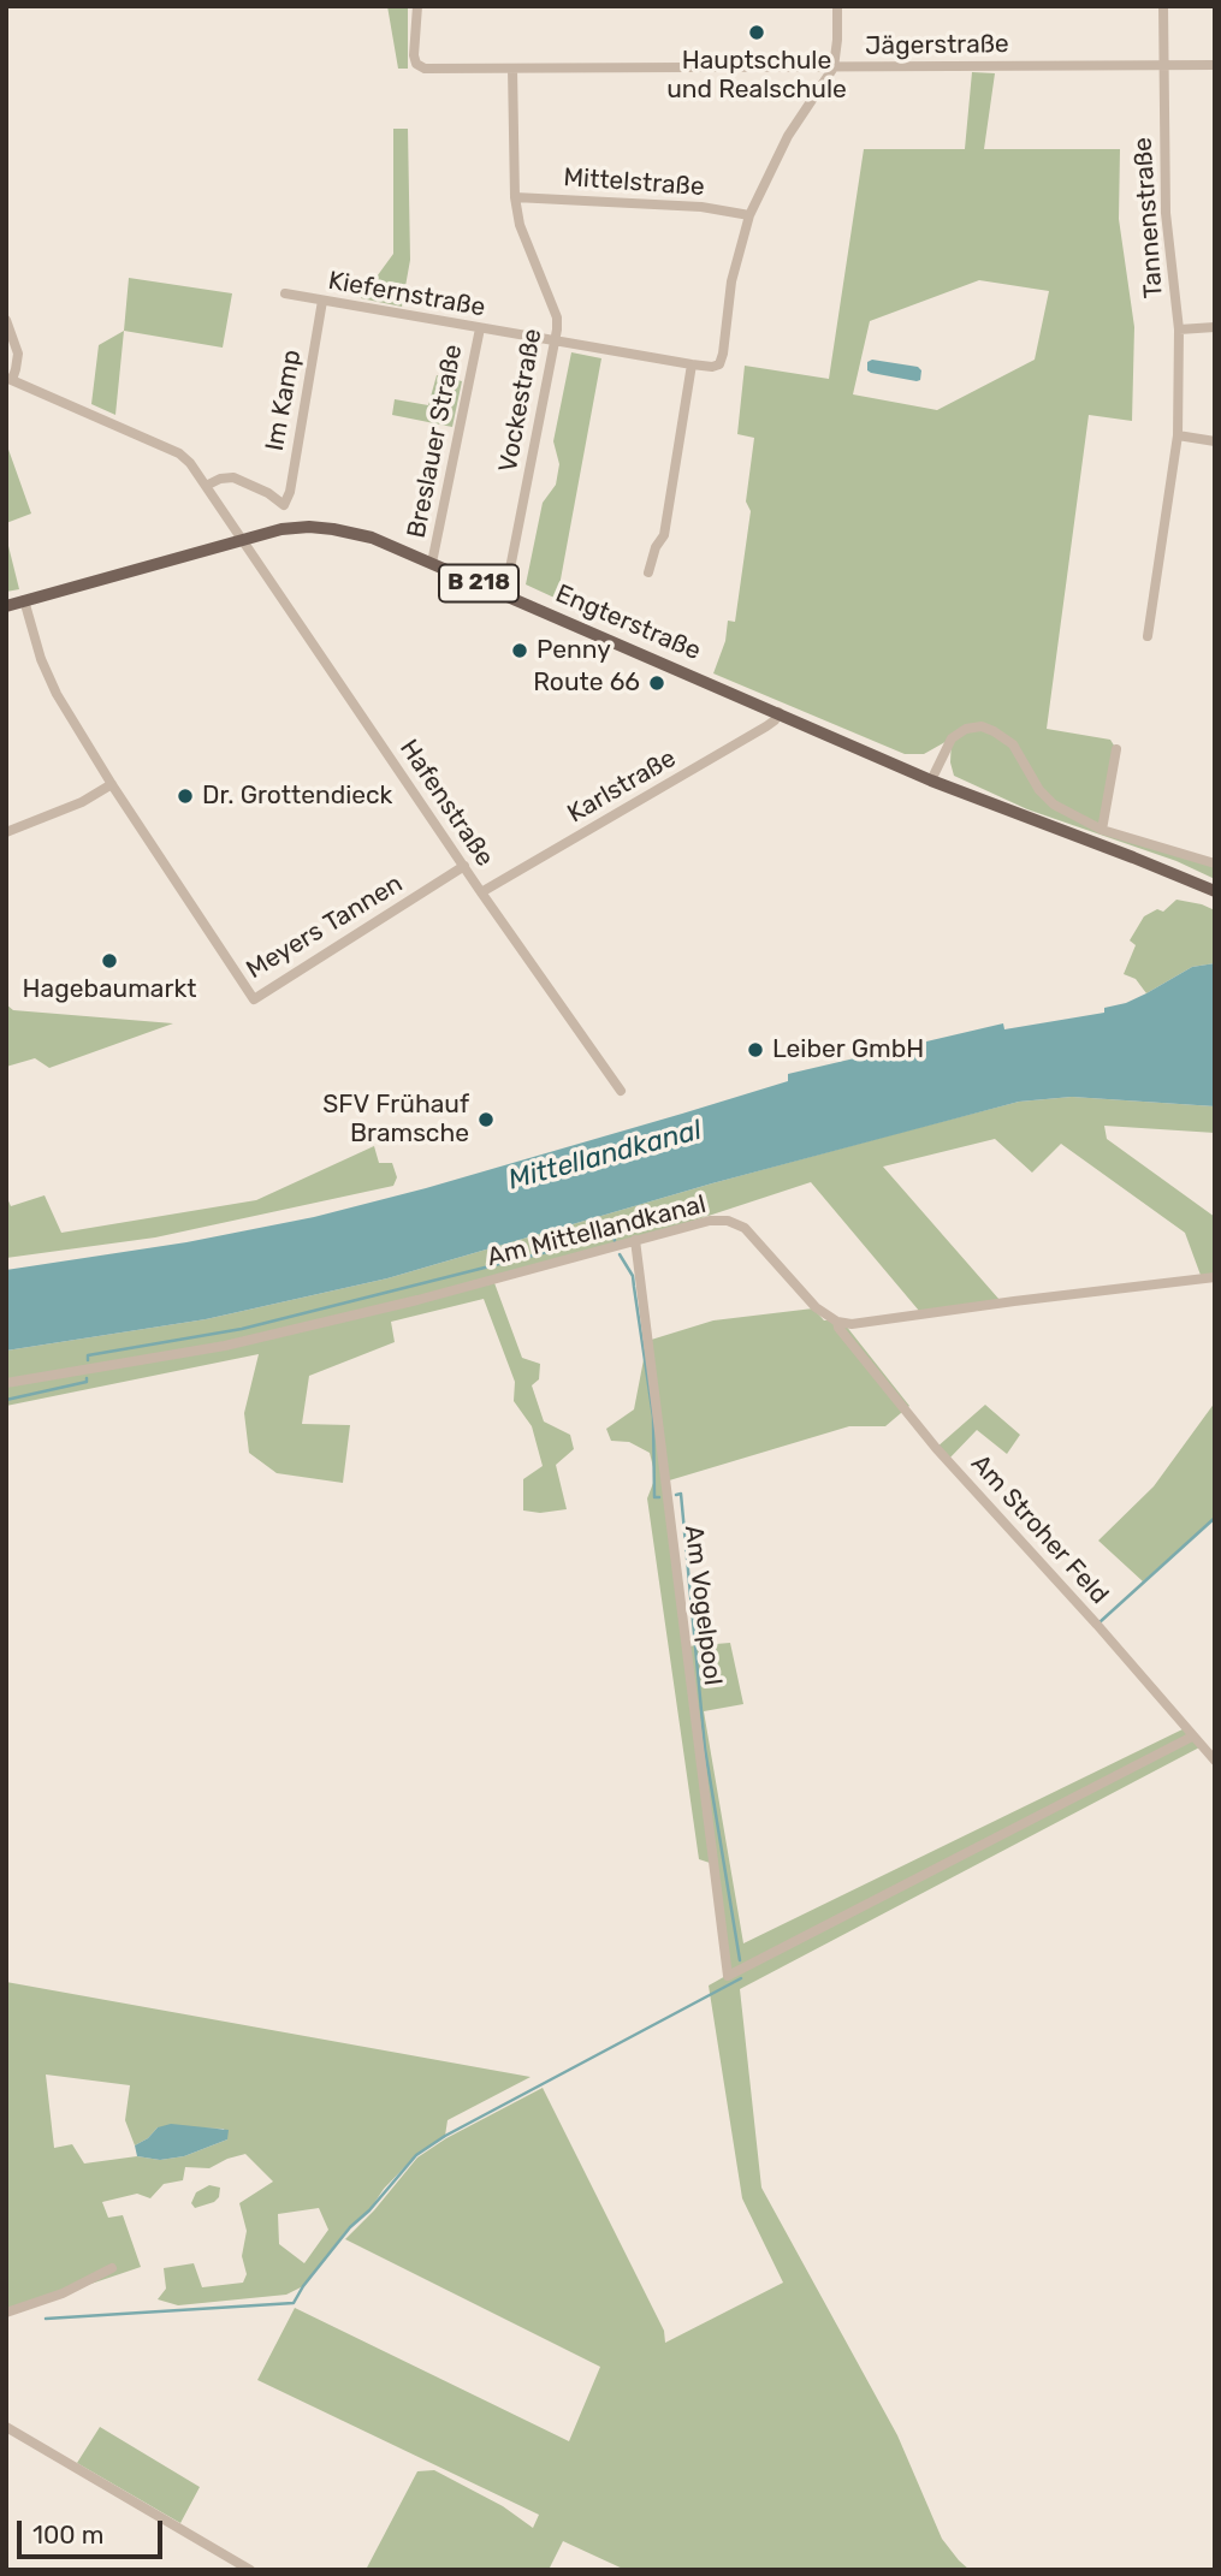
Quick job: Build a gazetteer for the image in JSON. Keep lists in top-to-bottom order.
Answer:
{
  "streets": {
    "main road": ["B 218", "Engterstraße"],
    "street": [
      "Jägerstraße",
      "Mittelstraße",
      "Tannenstraße",
      "Kiefernstraße",
      "Im Kamp",
      "Vockestraße",
      "Breslauer Straße",
      "Karlstraße",
      "Hafenstraße",
      "Meyers Tannen",
      "Am Mittellandkanal",
      "Am Stroher Feld",
      "Am Vogelpool"
    ]
  },
  "crossings": [
    ["Jägerstraße", "Tannenstraße"],
    ["Jägerstraße", "Vockestraße"],
    ["Mittelstraße", "Kiefernstraße"],
    ["Mittelstraße", "Vockestraße"],
    ["Kiefernstraße", "Im Kamp"],
    ["Kiefernstraße", "Vockestraße"],
    ["Kiefernstraße", "Breslauer Straße"],
    ["Im Kamp", "Hafenstraße"],
    ["Vockestraße", "Engterstraße"],
    ["Breslauer Straße", "Engterstraße"],
    ["Engterstraße", "Karlstraße"],
    ["Engterstraße", "Hafenstraße"],
    ["Engterstraße", "Meyers Tannen"],
    ["Karlstraße", "Hafenstraße"],
    ["Hafenstraße", "Meyers Tannen"],
    ["Am Mittellandkanal", "Am Stroher Feld"],
    ["Am Mittellandkanal", "Am Vogelpool"],
    ["Am Stroher Feld", "Am Vogelpool"]
  ],
  "water": ["Mittellandkanal"],
  "places": [
    "Hauptschule und Realschule",
    "Penny",
    "Route 66",
    "Dr. Grottendieck",
    "Hagebaumarkt",
    "Leiber GmbH",
    "SFV Frühauf Bramsche"
  ],
  "scale_bar": "100 m"
}
